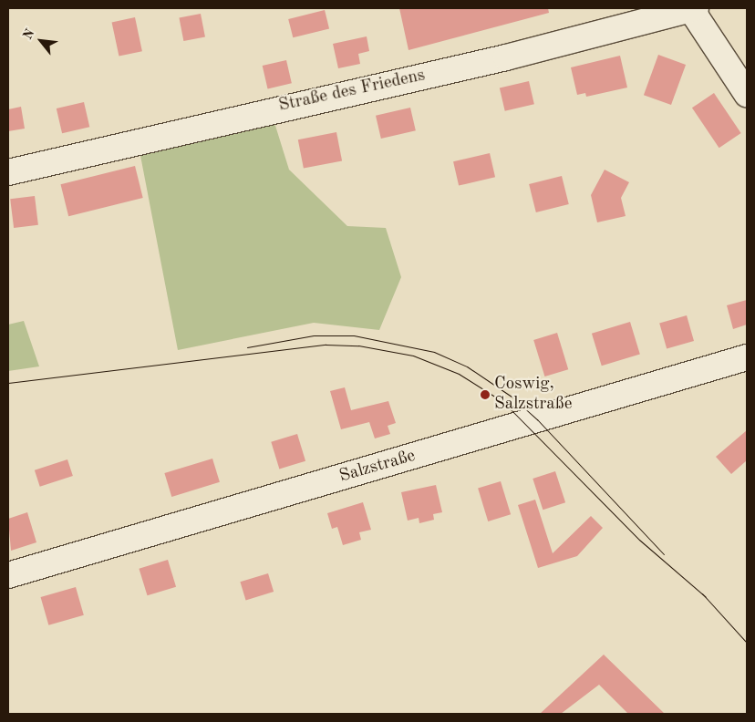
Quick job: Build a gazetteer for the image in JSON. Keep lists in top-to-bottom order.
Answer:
{
  "streets": {
    "street": ["Straße des Friedens", "Salzstraße"]
  },
  "places": ["Coswig, Salzstraße"],
  "north": "top left"
}
